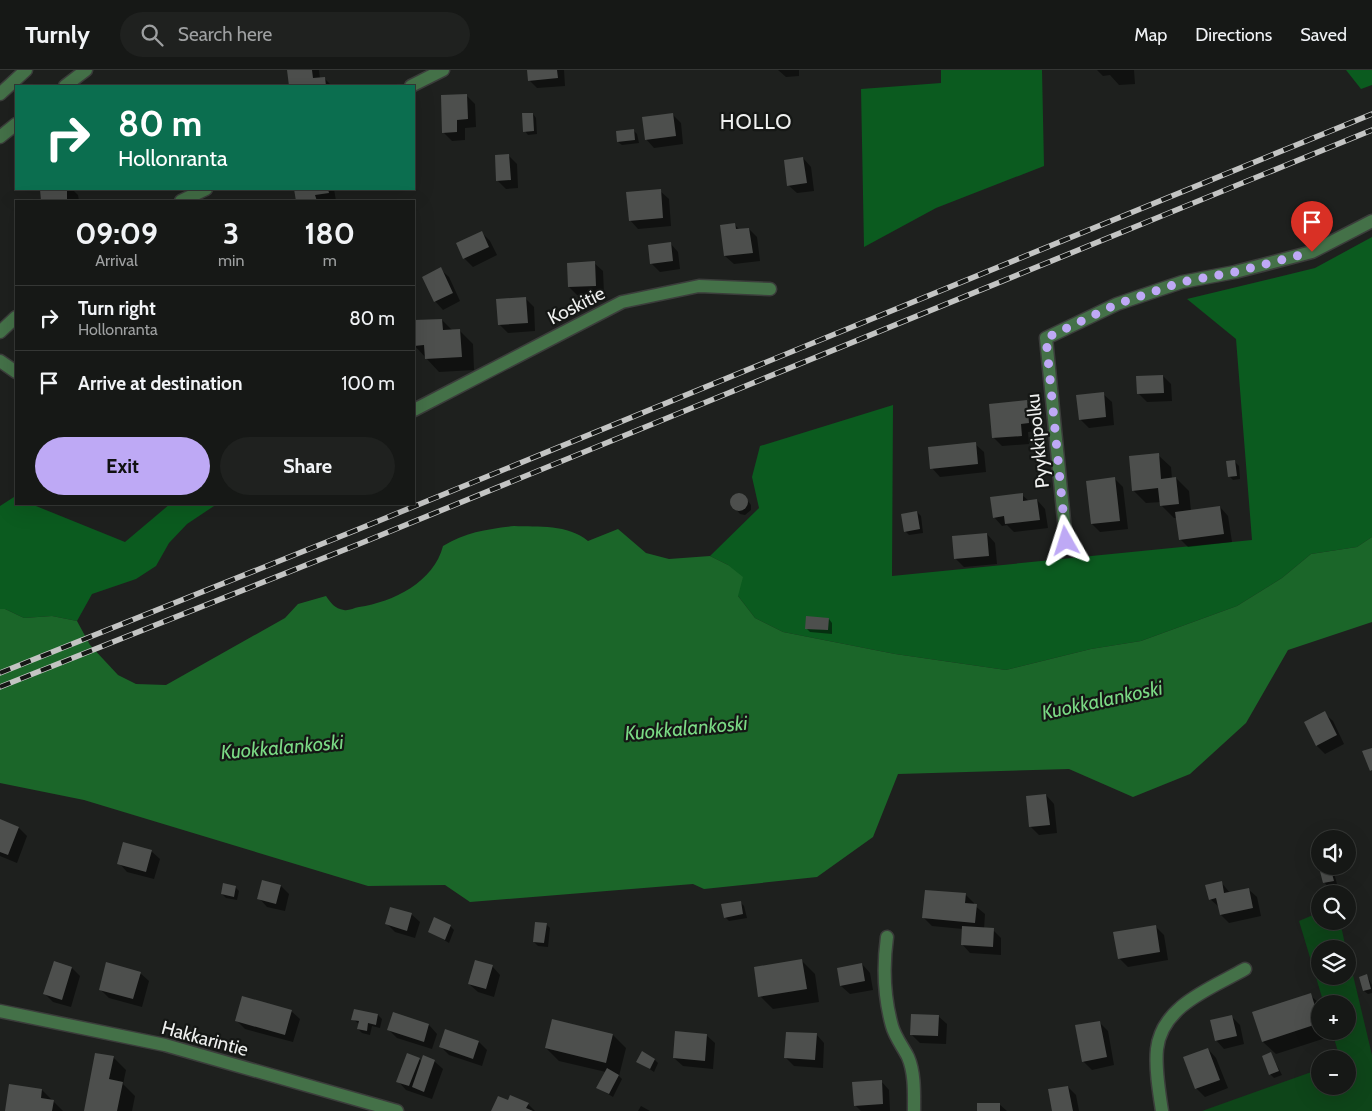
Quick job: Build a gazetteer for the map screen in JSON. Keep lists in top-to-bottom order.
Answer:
{
  "streets": {
    "street": ["Koskitie", "Pyykkipolku", "Hakkarintie"]
  },
  "districts": ["HOLLO"],
  "water": ["Kuokkalankoski"],
  "page": {
    "header": "Turnly",
    "search": "Search here",
    "nav": ["Map", "Directions", "Saved"],
    "turn": ["80 m", "Hollonranta"],
    "eta": [
      "09:09",
      "Arrival",
      "3",
      "min",
      "180",
      "m"
    ],
    "list": [
      {
        "name": "Turn right",
        "note": "Hollonranta",
        "value": "80 m"
      },
      {
        "name": "Arrive at destination",
        "value": "100 m"
      }
    ],
    "buttons": ["Exit", "Share"],
    "map_buttons": ["+", "−"]
  }
}
